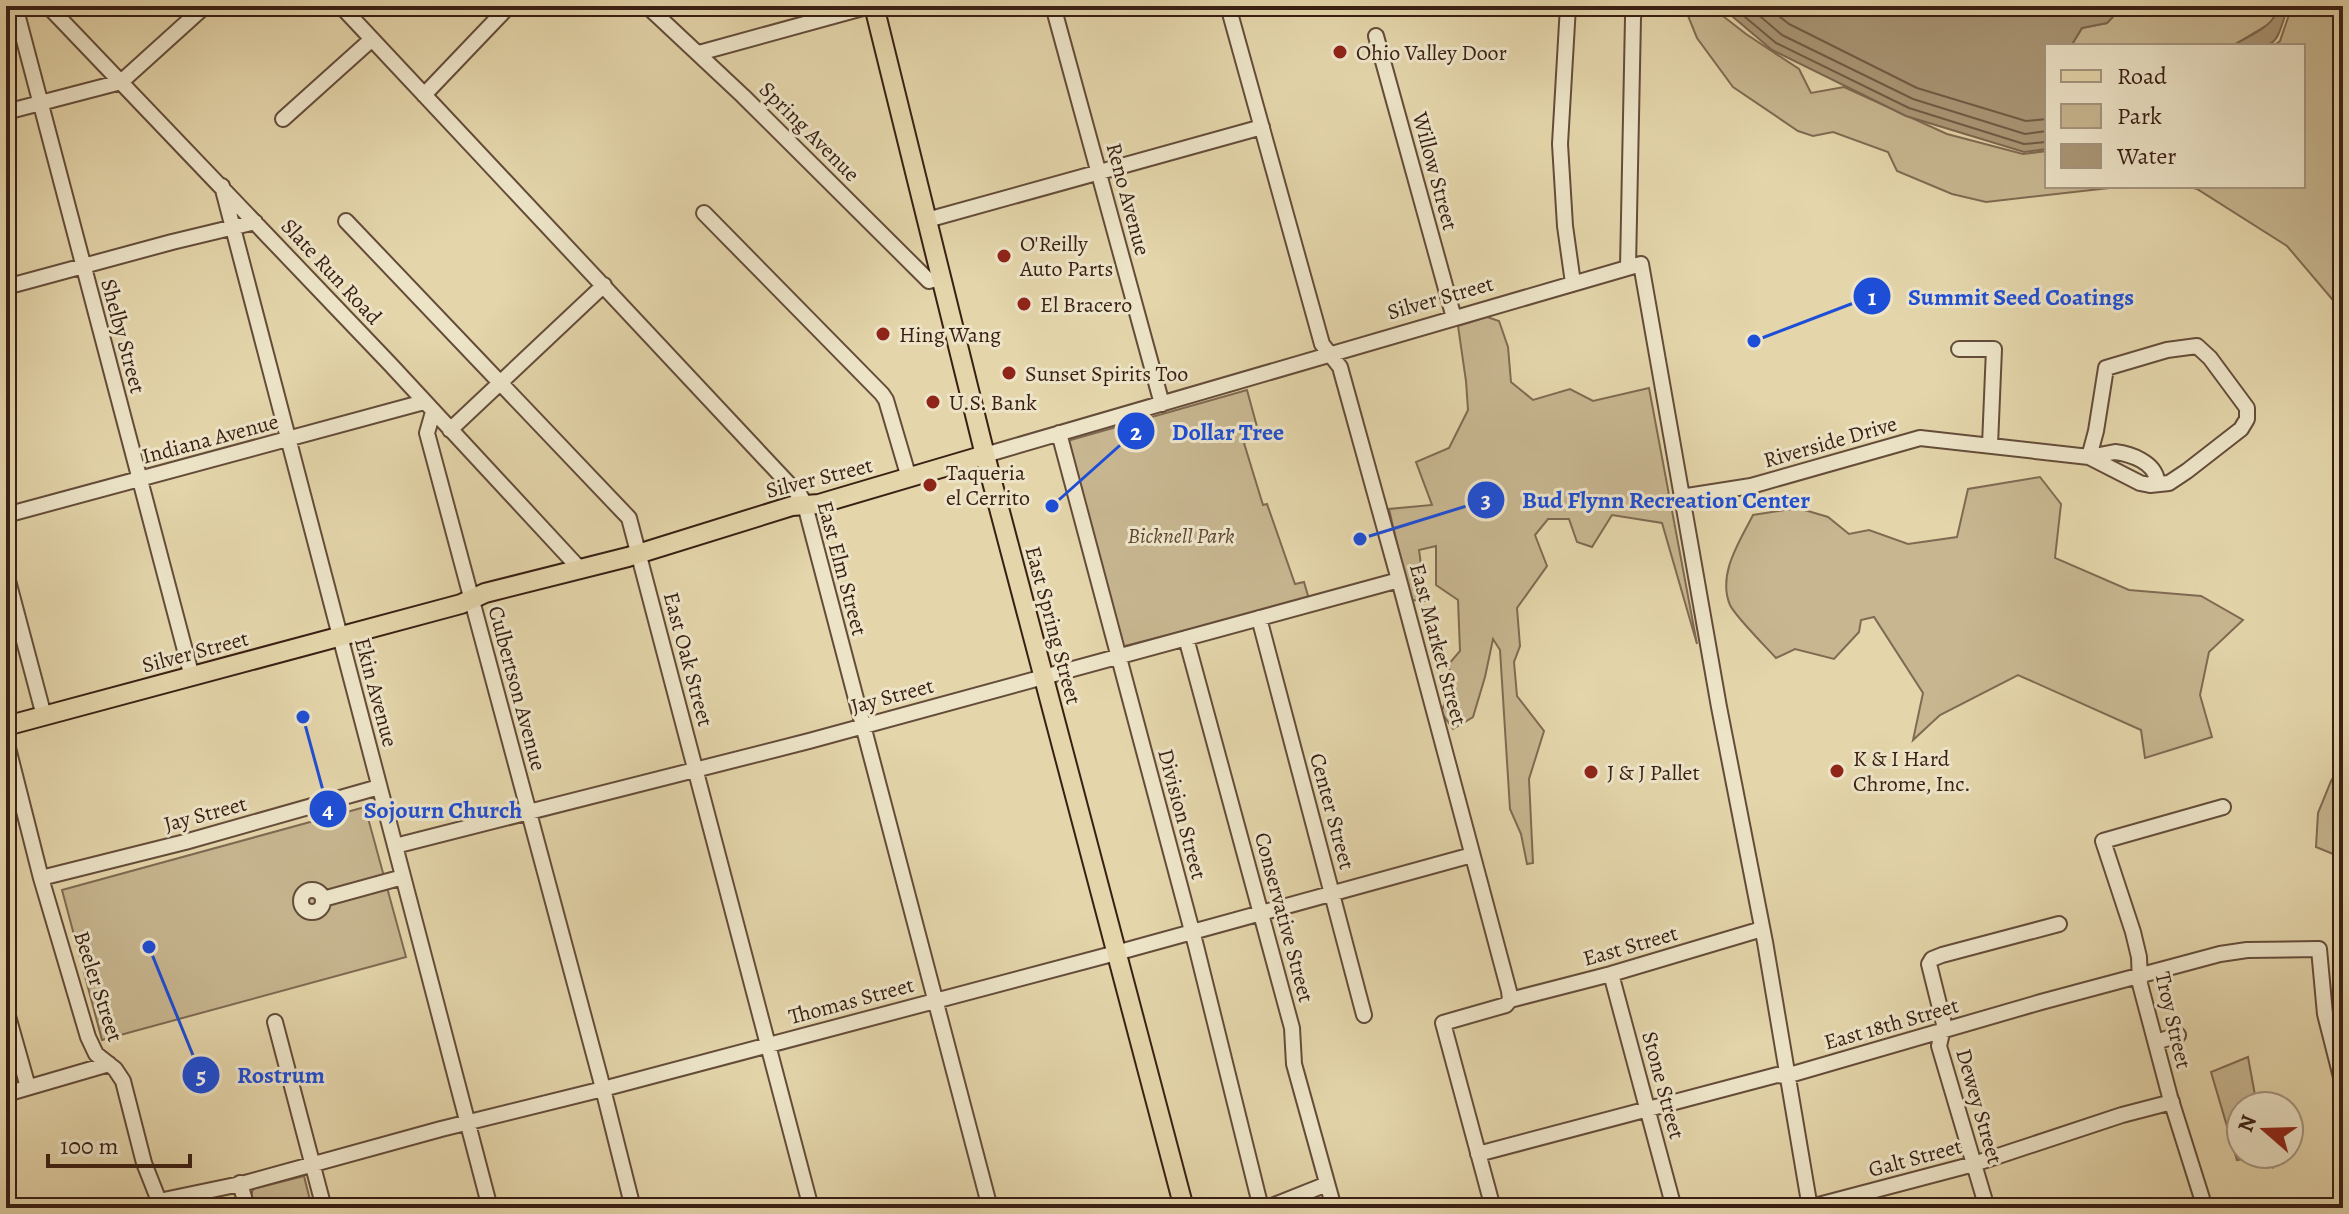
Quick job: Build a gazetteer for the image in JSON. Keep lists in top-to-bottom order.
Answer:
{
  "streets": {
    "main road": ["Silver Street", "East Spring Street"],
    "street": [
      "Spring Avenue",
      "Willow Street",
      "Reno Avenue",
      "Slate Run Road",
      "Shelby Street",
      "Indiana Avenue",
      "Riverside Drive",
      "East Elm Street",
      "East Market Street",
      "East Oak Street",
      "Culbertson Avenue",
      "Ekin Avenue",
      "Jay Street",
      "Center Street",
      "Division Street",
      "Conservative Street",
      "East Street",
      "Beeler Street",
      "Thomas Street",
      "Troy Street",
      "East 18th Street",
      "Stone Street",
      "Dewey Street",
      "Galt Street"
    ]
  },
  "crossings": [
    ["Spring Avenue", "East Spring Street"],
    ["Willow Street", "Silver Street"],
    ["Reno Avenue", "Silver Street"],
    ["Slate Run Road", "Silver Street"],
    ["Slate Run Road", "Indiana Avenue"],
    ["Slate Run Road", "Culbertson Avenue"],
    ["Slate Run Road", "Ekin Avenue"],
    ["Silver Street", "Shelby Street"],
    ["Silver Street", "East Elm Street"],
    ["Silver Street", "East Spring Street"],
    ["Silver Street", "East Market Street"],
    ["Silver Street", "East Oak Street"],
    ["Silver Street", "Culbertson Avenue"],
    ["Silver Street", "Ekin Avenue"],
    ["Silver Street", "Division Street"],
    ["Shelby Street", "Indiana Avenue"],
    ["Indiana Avenue", "Culbertson Avenue"],
    ["Indiana Avenue", "Ekin Avenue"],
    ["East Elm Street", "Jay Street"],
    ["East Elm Street", "Thomas Street"],
    ["East Spring Street", "Jay Street"],
    ["East Spring Street", "Thomas Street"],
    ["East Market Street", "Jay Street"],
    ["East Market Street", "East Street"],
    ["East Market Street", "Thomas Street"],
    ["East Oak Street", "Jay Street"],
    ["East Oak Street", "Thomas Street"],
    ["Culbertson Avenue", "Jay Street"],
    ["Culbertson Avenue", "Thomas Street"],
    ["Ekin Avenue", "Jay Street"],
    ["Ekin Avenue", "Thomas Street"],
    ["Jay Street", "Center Street"],
    ["Jay Street", "Division Street"],
    ["Jay Street", "Conservative Street"],
    ["Jay Street", "Beeler Street"],
    ["Center Street", "Thomas Street"],
    ["Division Street", "Thomas Street"],
    ["Conservative Street", "Thomas Street"],
    ["East Street", "Stone Street"],
    ["Beeler Street", "Thomas Street"],
    ["Troy Street", "East 18th Street"],
    ["Troy Street", "Galt Street"],
    ["East 18th Street", "Stone Street"],
    ["East 18th Street", "Dewey Street"],
    ["Dewey Street", "Galt Street"]
  ],
  "parks": ["Bicknell Park"],
  "places": [
    "Ohio Valley Door",
    "O'Reilly Auto Parts",
    "El Bracero",
    "Hing Wang",
    "Summit Seed Coatings",
    "Sunset Spirits Too",
    "U.S. Bank",
    "Taqueria el Cerrito",
    "Dollar Tree",
    "Bud Flynn Recreation Center",
    "Sojourn Church",
    "K & I Hard Chrome, Inc.",
    "J & J Pallet",
    "Rostrum"
  ],
  "legend": ["Road", "Park", "Water"],
  "scale_bar": "100 m",
  "north": "left"
}
